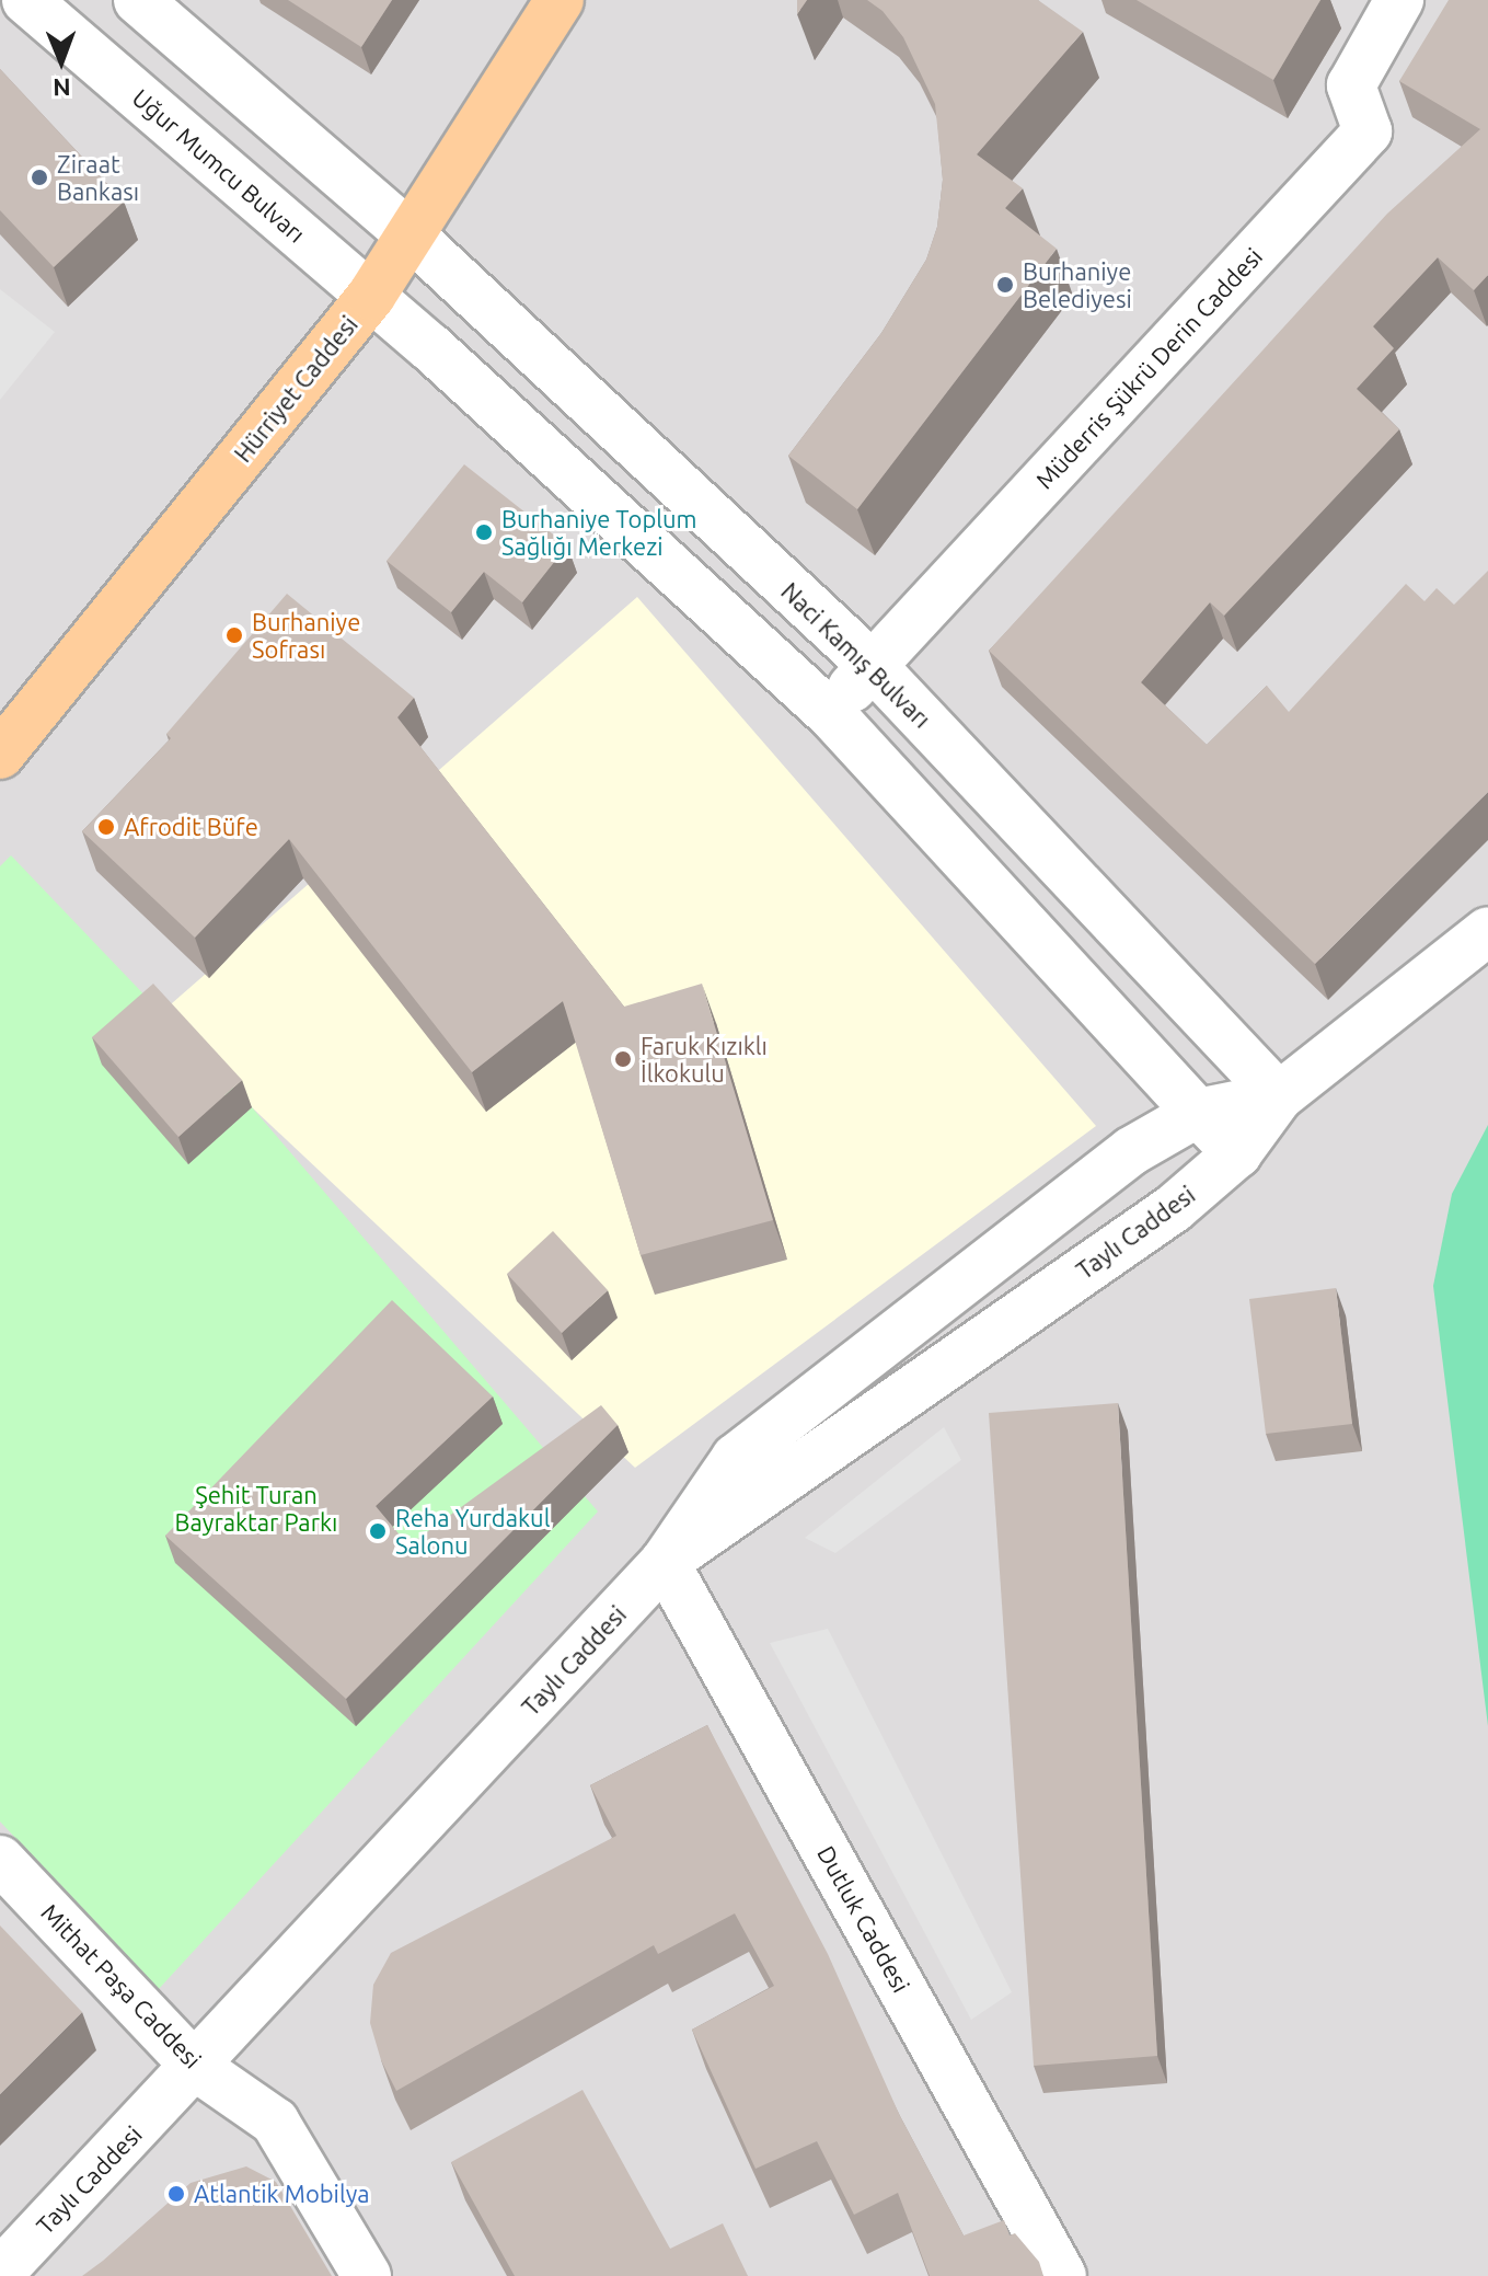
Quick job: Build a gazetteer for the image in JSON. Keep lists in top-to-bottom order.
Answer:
{
  "streets": {
    "main road": ["Hürriyet Caddesi"],
    "street": [
      "Uğur Mumcu Bulvarı",
      "Müderris Şükrü Derin Caddesi",
      "Naci Kamış Bulvarı",
      "Taylı Caddesi",
      "Dutluk Caddesi",
      "Mithat Paşa Caddesi"
    ]
  },
  "crossings": [
    ["Uğur Mumcu Bulvarı", "Hürriyet Caddesi"],
    ["Müderris Şükrü Derin Caddesi", "Naci Kamış Bulvarı"],
    ["Hürriyet Caddesi", "Naci Kamış Bulvarı"],
    ["Naci Kamış Bulvarı", "Taylı Caddesi"],
    ["Taylı Caddesi", "Dutluk Caddesi"],
    ["Taylı Caddesi", "Mithat Paşa Caddesi"]
  ],
  "parks": ["Şehit Turan Bayraktar Parkı"],
  "places": [
    "Ziraat Bankası",
    "Burhaniye Belediyesi",
    "Burhaniye Toplum Sağlığı Merkezi",
    "Burhaniye Sofrası",
    "Afrodit Büfe",
    "Faruk Kızıklı İlkokulu",
    "Reha Yurdakul Salonu",
    "Atlantik Mobilya"
  ],
  "north": "bottom"
}
